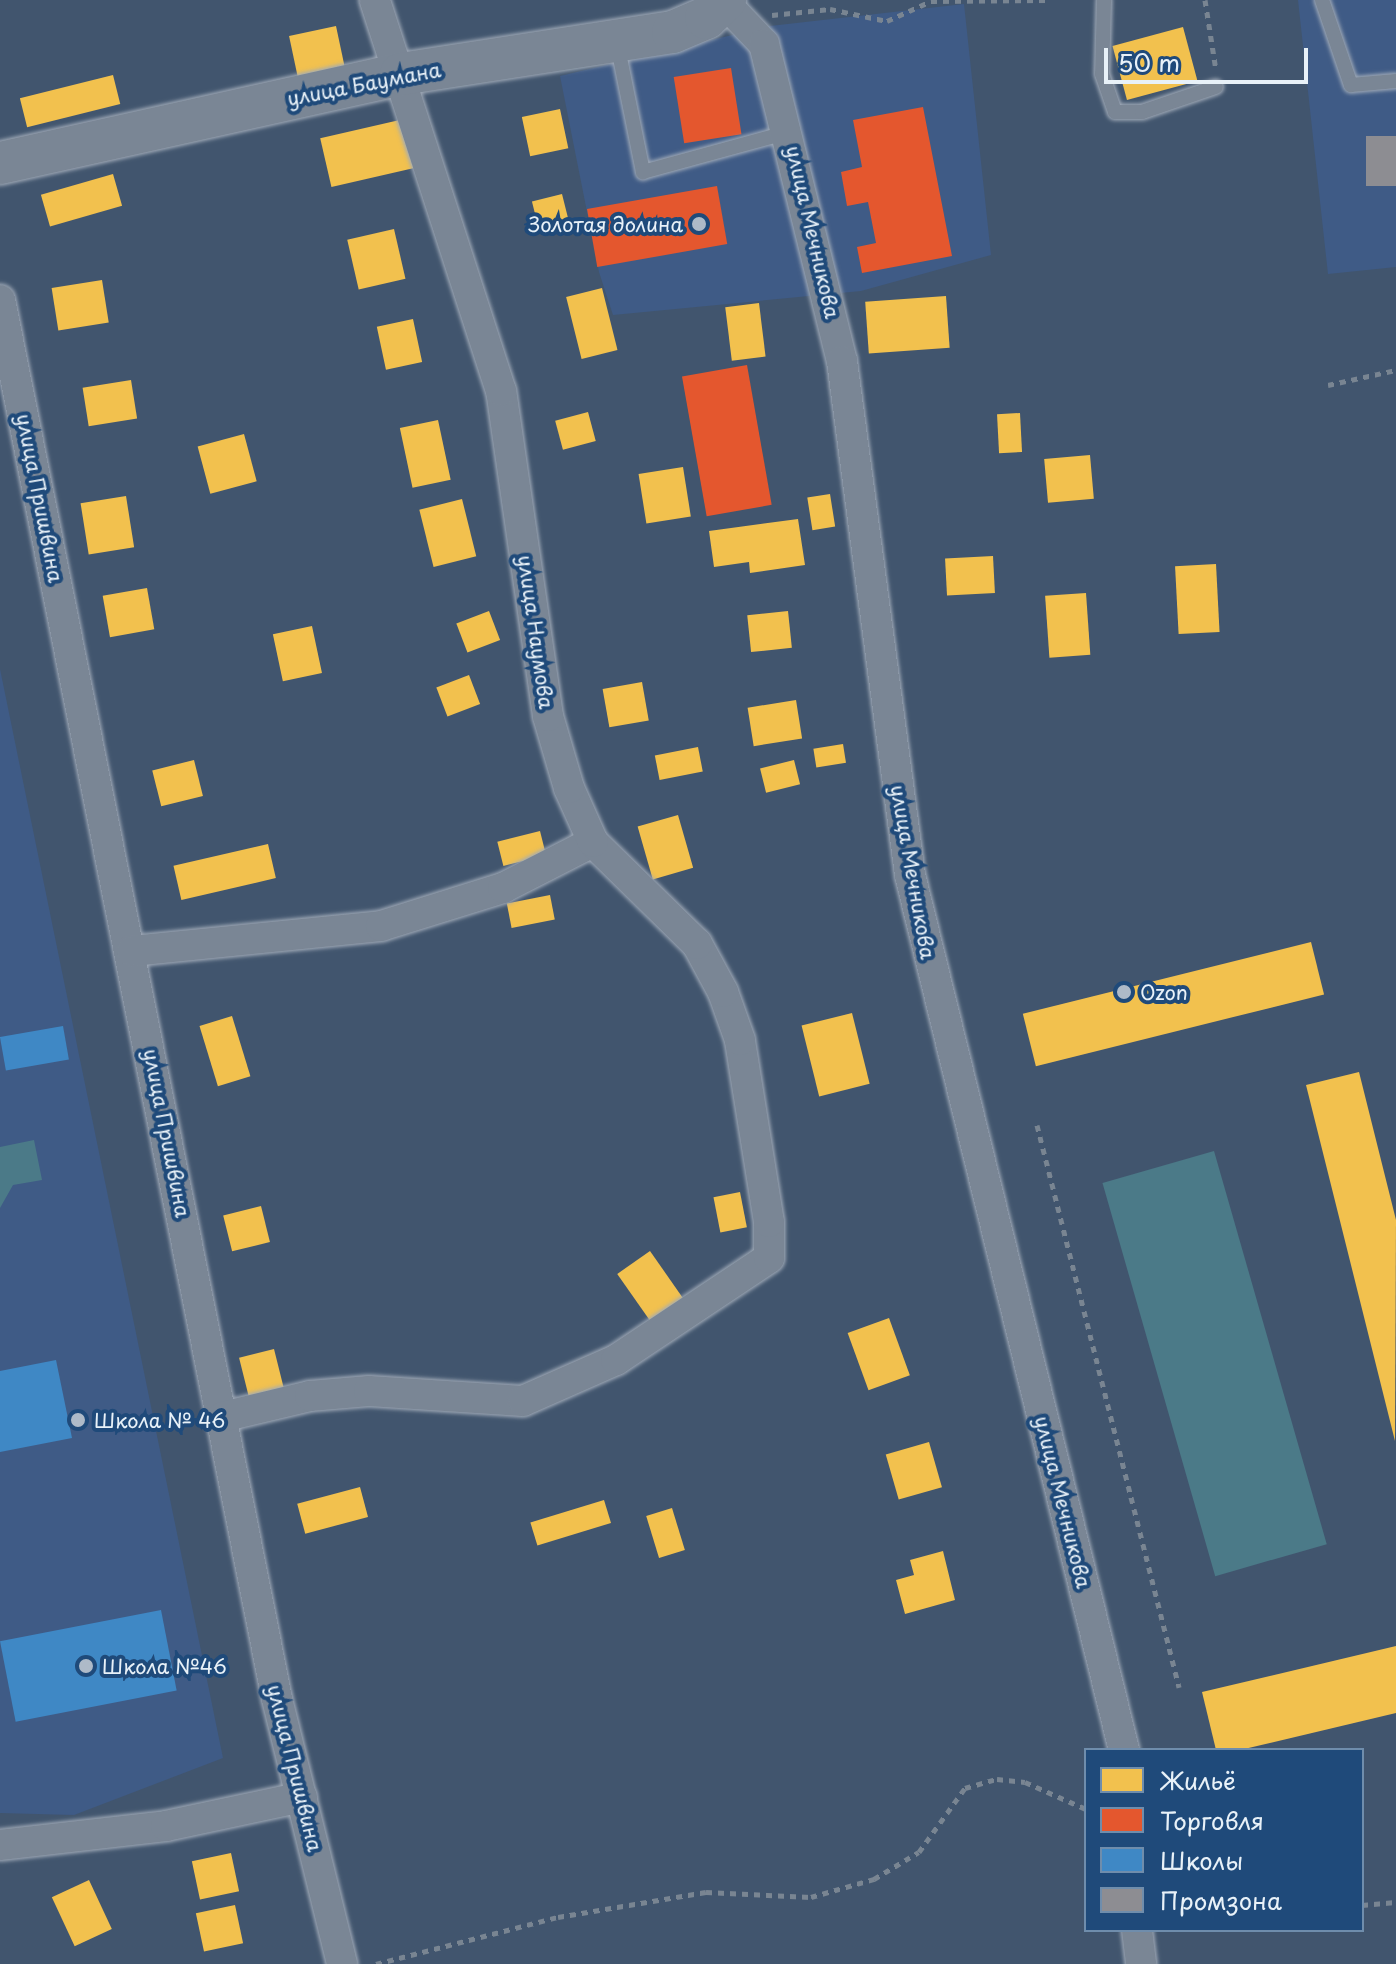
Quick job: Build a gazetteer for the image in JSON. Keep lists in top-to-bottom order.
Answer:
{
  "streets": {
    "main road": ["улица Баумана"],
    "street": ["улица Мечникова", "улица Пришвина", "улица Наумова"]
  },
  "crossings": [
    ["улица Баумана", "улица Мечникова"],
    ["улица Баумана", "улица Наумова"],
    ["улица Пришвина", "улица Наумова"]
  ],
  "places": [
    "Золотая долина",
    "Ozon",
    "Школа № 46",
    "Школа №46"
  ],
  "legend": [
    "Жильё",
    "Торговля",
    "Школы",
    "Промзона"
  ],
  "scale_bar": "50 m"
}
